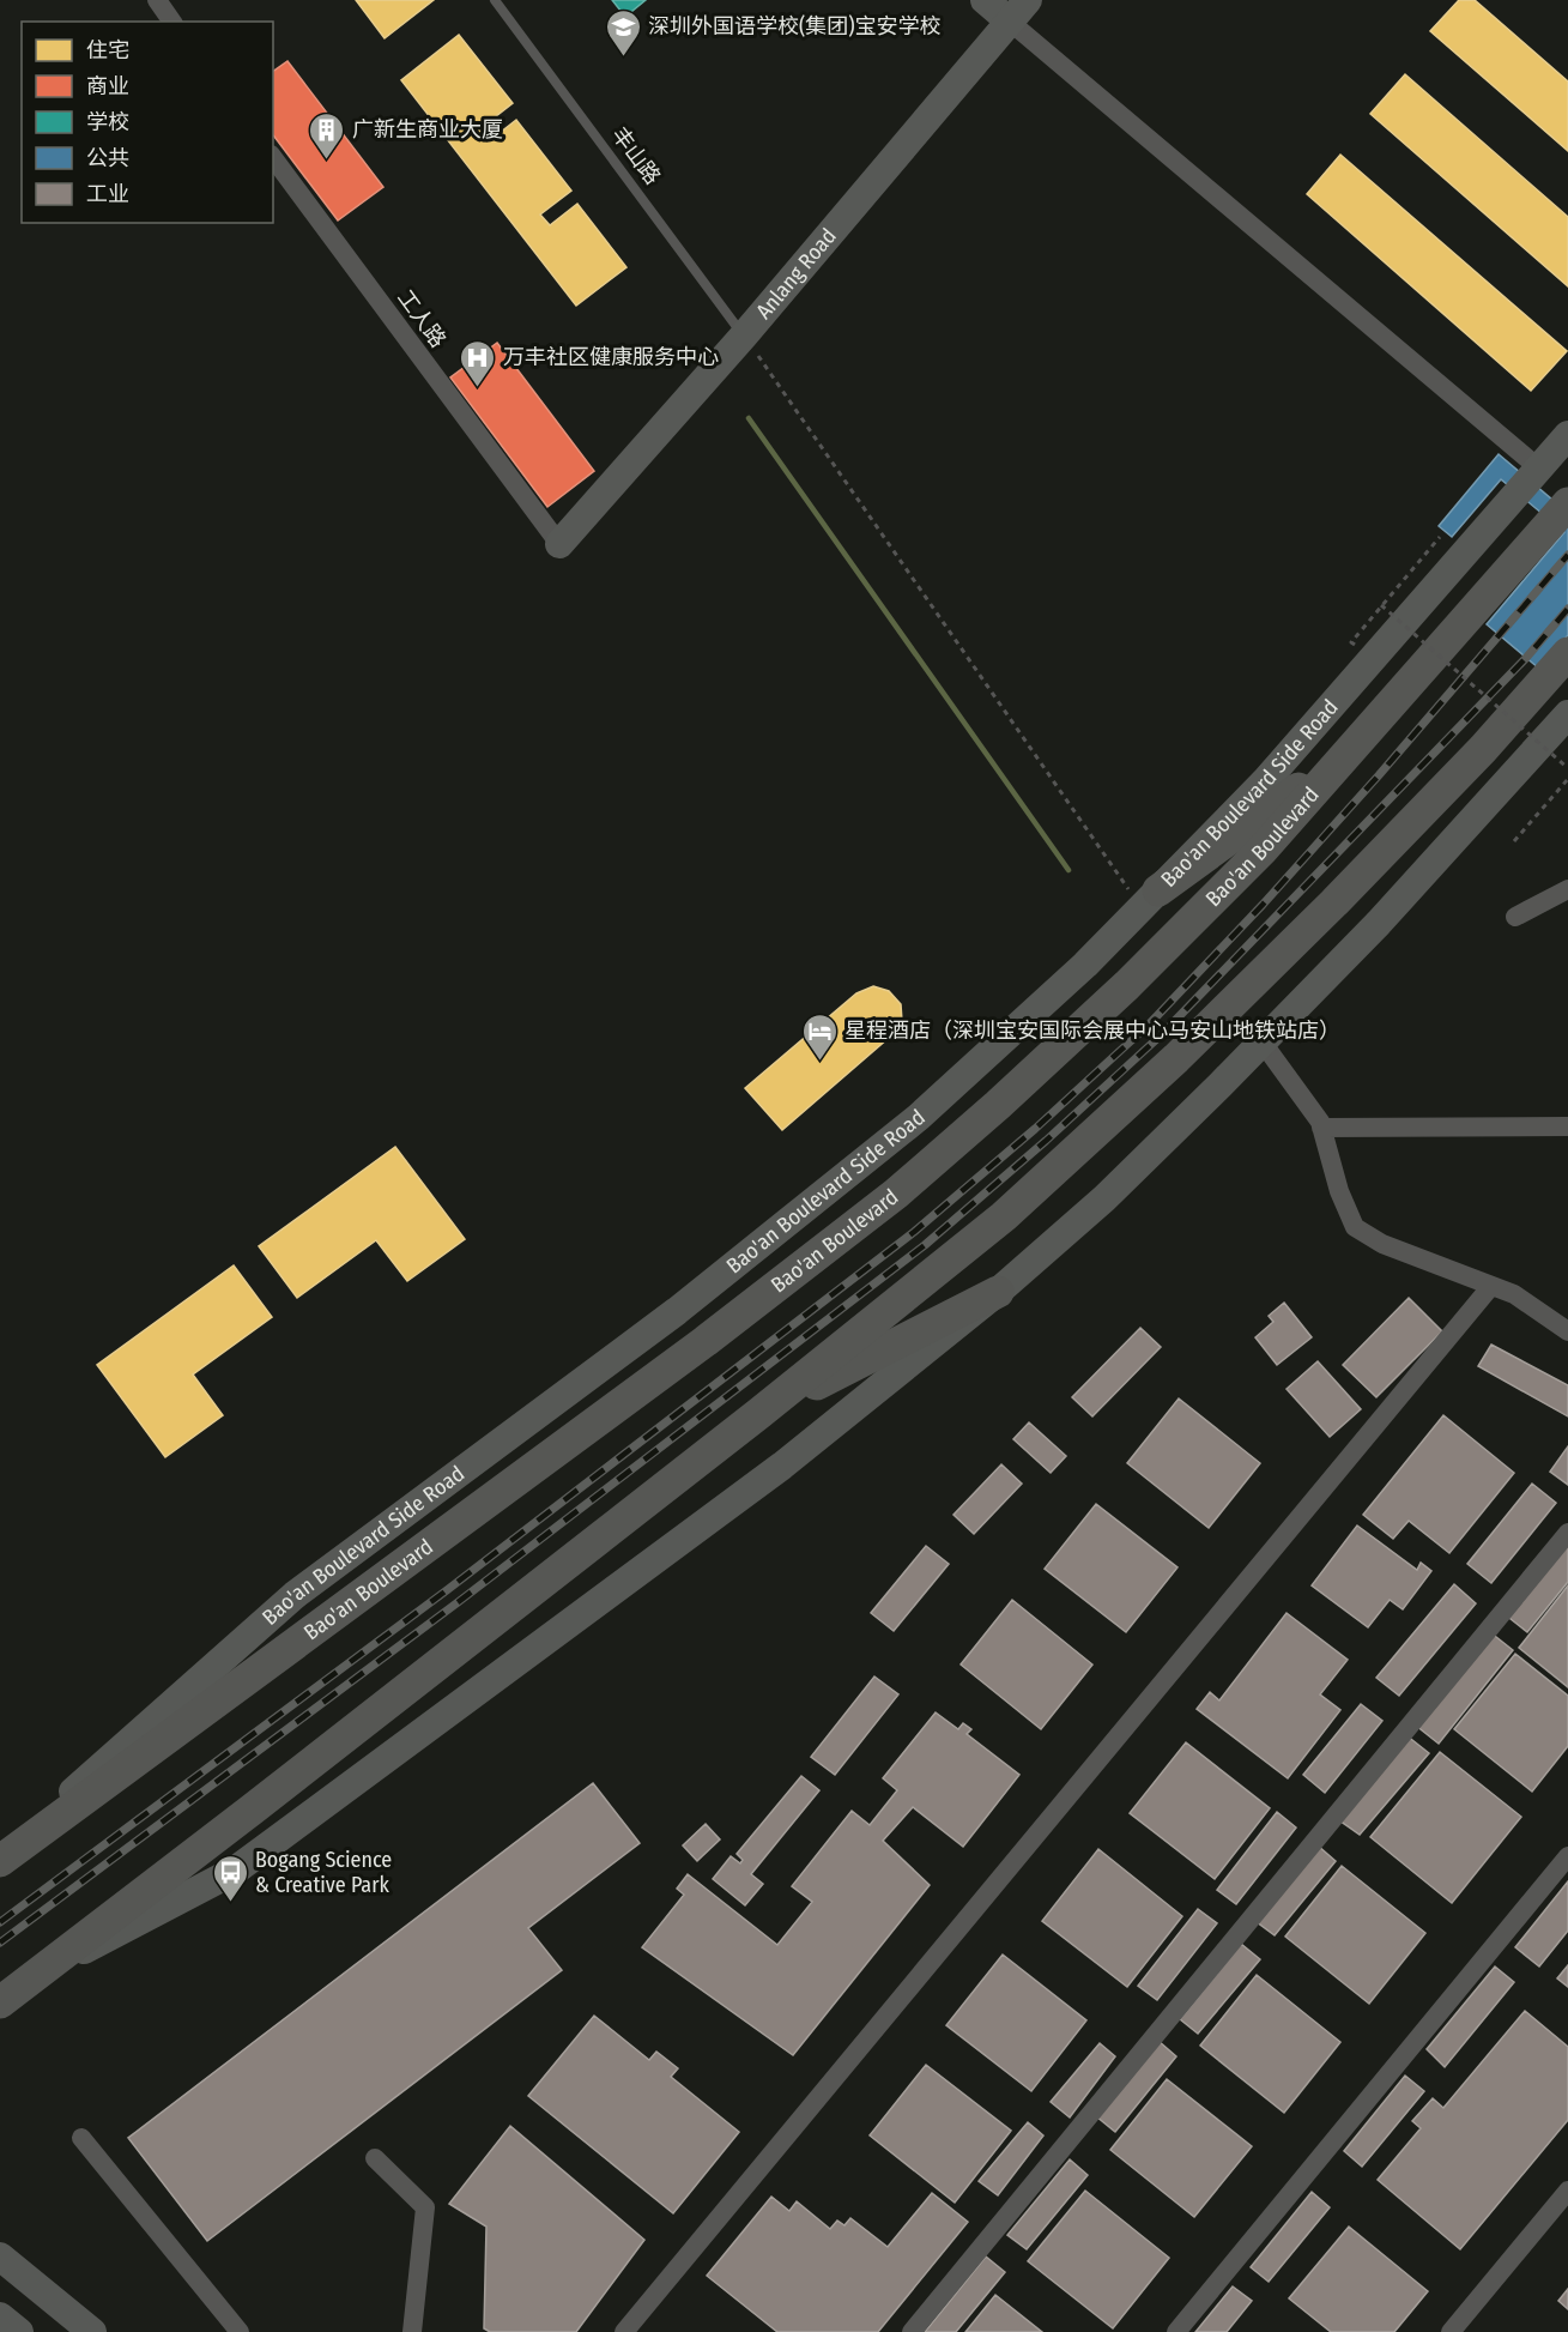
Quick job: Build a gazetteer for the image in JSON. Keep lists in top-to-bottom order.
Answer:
{
  "streets": {
    "main road": ["Anlang Road", "Bao'an Boulevard Side Road", "Bao'an Boulevard"],
    "street": ["工人路"],
    "lane": ["丰山路"]
  },
  "crossings": [
    ["丰山路", "Anlang Road"],
    ["Anlang Road", "工人路"],
    ["Bao'an Boulevard Side Road", "Bao'an Boulevard"]
  ],
  "places": {
    "school or university": ["深圳外国语学校(集团)宝安学校"],
    "building": ["广新生商业大厦"],
    "hospital": ["万丰社区健康服务中心"],
    "hotel": ["星程酒店（深圳宝安国际会展中心马安山地铁站店）"],
    "bus stop": ["Bogang Science & Creative Park"]
  },
  "legend": [
    "住宅",
    "商业",
    "学校",
    "公共",
    "工业"
  ]
}
